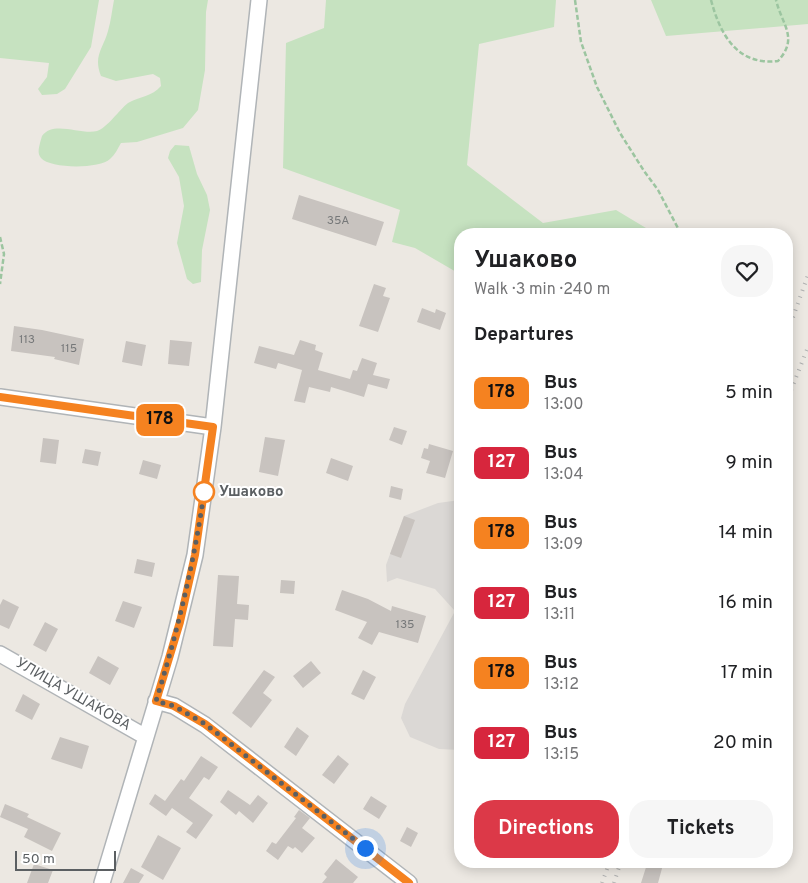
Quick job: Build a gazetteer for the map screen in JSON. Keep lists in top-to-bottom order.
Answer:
{
  "streets": {
    "street": ["УЛИЦА УШАКОВА"]
  },
  "places": ["Ушаково"],
  "lines": ["bus line 178"],
  "house_numbers": [
    "35А",
    "113",
    "115",
    "135"
  ],
  "scale_bar": "50 m",
  "page": {
    "on_map": "178",
    "heading": [
      ["Ушаково", "Walk · 3 min · 240 m"],
      "Departures"
    ],
    "list": [
      {
        "mark": "178",
        "name": "Bus",
        "note": "13:00",
        "value": "5 min"
      },
      {
        "mark": "127",
        "name": "Bus",
        "note": "13:04",
        "value": "9 min"
      },
      {
        "mark": "178",
        "name": "Bus",
        "note": "13:09",
        "value": "14 min"
      },
      {
        "mark": "127",
        "name": "Bus",
        "note": "13:11",
        "value": "16 min"
      },
      {
        "mark": "178",
        "name": "Bus",
        "note": "13:12",
        "value": "17 min"
      },
      {
        "mark": "127",
        "name": "Bus",
        "note": "13:15",
        "value": "20 min"
      }
    ],
    "buttons": ["Directions", "Tickets"],
    "scale": "50 m"
  }
}
